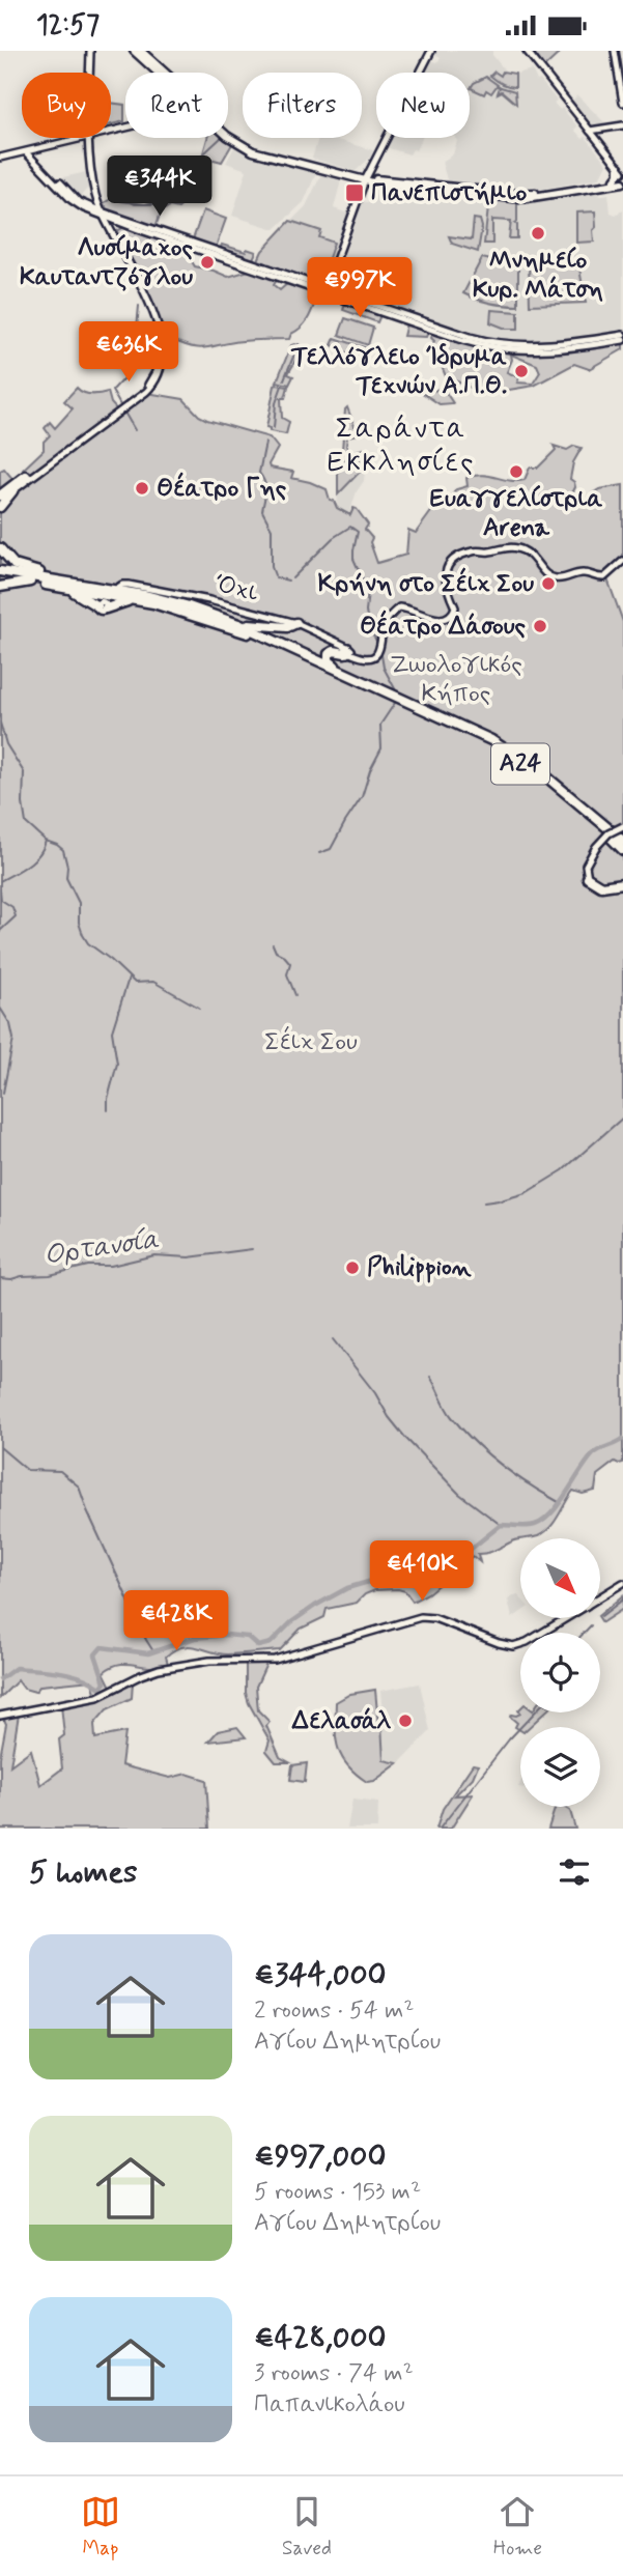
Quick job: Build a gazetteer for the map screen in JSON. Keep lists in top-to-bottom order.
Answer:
{
  "streets": {
    "highway": ["Α24"],
    "main road": ["Όχι"]
  },
  "districts": ["Σαράντα Εκκλησίες"],
  "water": ["Ορτανσία"],
  "parks": ["Ζωολογικός Κήπος", "Σέιχ Σου"],
  "places": {
    "transit": ["Πανεπιστήμιο"],
    "other": [
      "Μνημείο Κυρ. Μάτση",
      "Λυσίμαχος Καυταντζόγλου",
      "Τελλόγλειο Ίδρυμα Τεχνών Α.Π.Θ.",
      "Ευαγγελίστρια Arena",
      "Θέατρο Γης",
      "Kρήνη στο Σέιχ Σου",
      "Θέατρο Δάσους",
      "Philippion",
      "Δελασάλ"
    ]
  },
  "north": "bottom right",
  "page": {
    "status": "12:57",
    "chip": [
      "Buy",
      "Rent",
      "Filters",
      "New"
    ],
    "price": [
      "€344K",
      "€997K",
      "€636K",
      "€410K",
      "€428K"
    ],
    "heading": "5 homes",
    "list": [
      {
        "name": "€344,000",
        "note": "2 rooms · 54 m² · Αγίου Δημητρίου"
      },
      {
        "name": "€997,000",
        "note": "5 rooms · 153 m² · Αγίου Δημητρίου"
      },
      {
        "name": "€428,000",
        "note": "3 rooms · 74 m² · Παπανικολάου"
      }
    ],
    "tabs": ["Map", "Saved", "Home"]
  }
}
